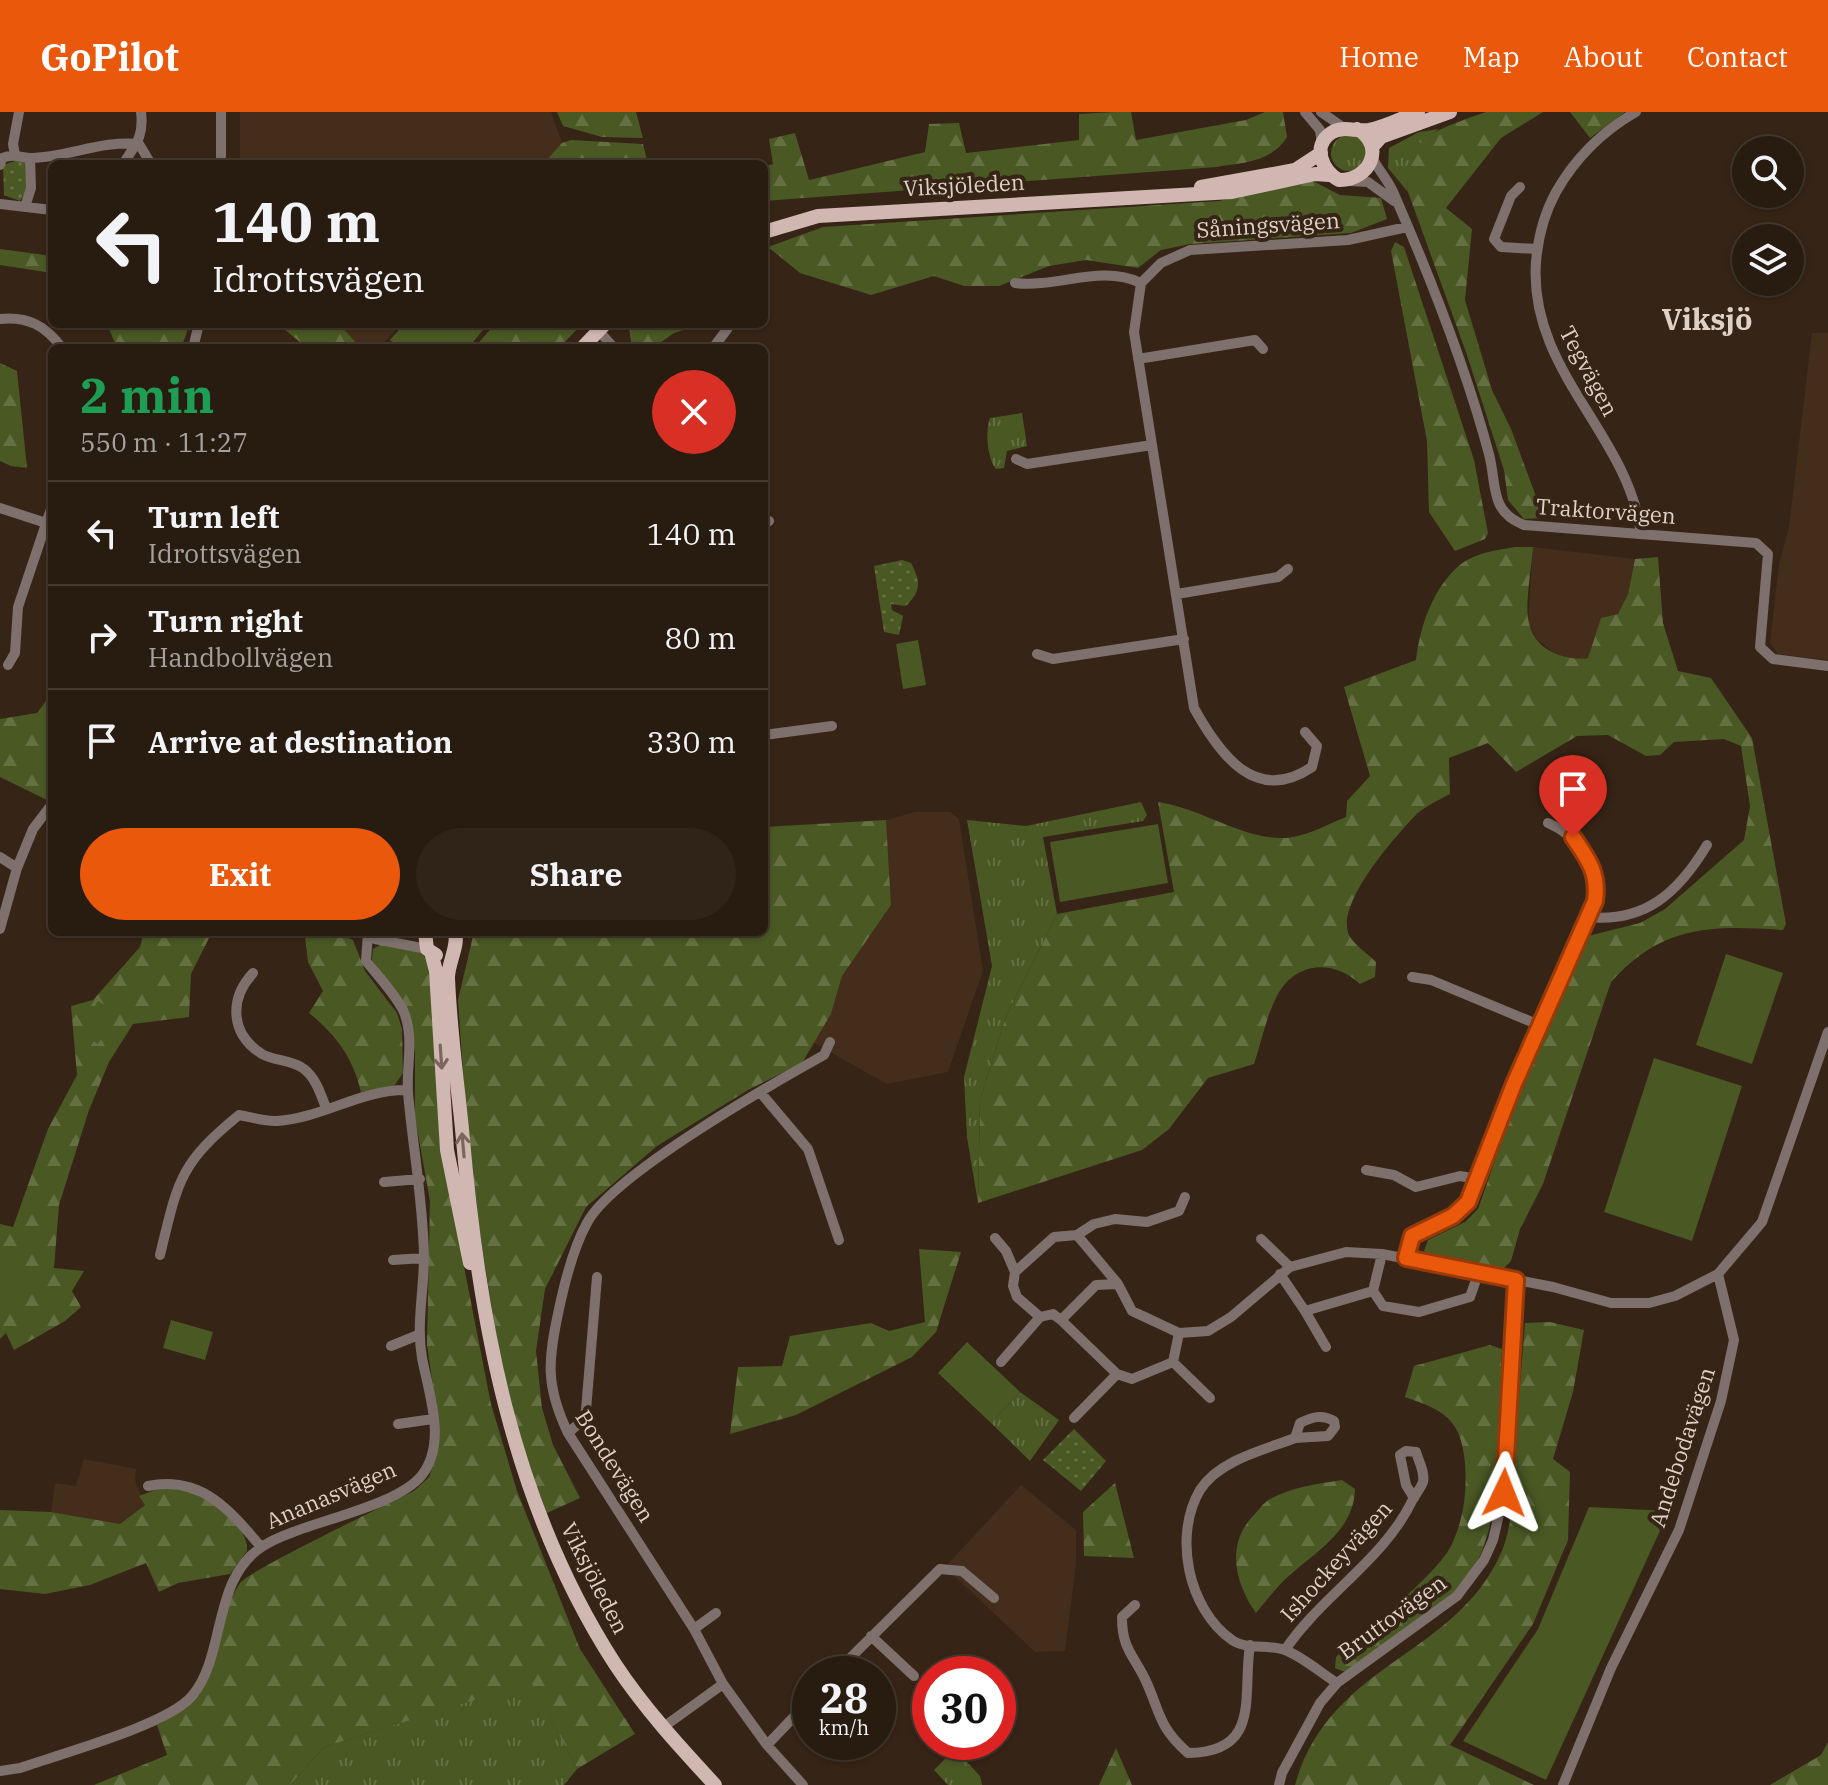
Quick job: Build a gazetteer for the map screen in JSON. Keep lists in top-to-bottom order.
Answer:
{
  "streets": {
    "main road": ["Viksjöleden"],
    "street": [
      "Såningsvägen",
      "Tegvägen",
      "Traktorvägen",
      "Andebodavägen",
      "Bondevägen",
      "Ananasvägen",
      "Ishockeyvägen",
      "Bruttovägen"
    ]
  },
  "crossings": [
    ["Viksjöleden", "Traktorvägen"],
    ["Såningsvägen", "Traktorvägen"],
    ["Tegvägen", "Traktorvägen"]
  ],
  "districts": ["Viksjö"],
  "page": {
    "header": "GoPilot",
    "nav": [
      "Home",
      "Map",
      "About",
      "Contact"
    ],
    "turn": ["140 m", "Idrottsvägen"],
    "heading": ["2 min", "550 m · 11:27"],
    "list": [
      {
        "name": "Turn left",
        "note": "Idrottsvägen",
        "value": "140 m"
      },
      {
        "name": "Turn right",
        "note": "Handbollvägen",
        "value": "80 m"
      },
      {
        "name": "Arrive at destination",
        "value": "330 m"
      }
    ],
    "buttons": ["Exit", "Share"],
    "speed": "28 km/h",
    "limit": "30"
  }
}
